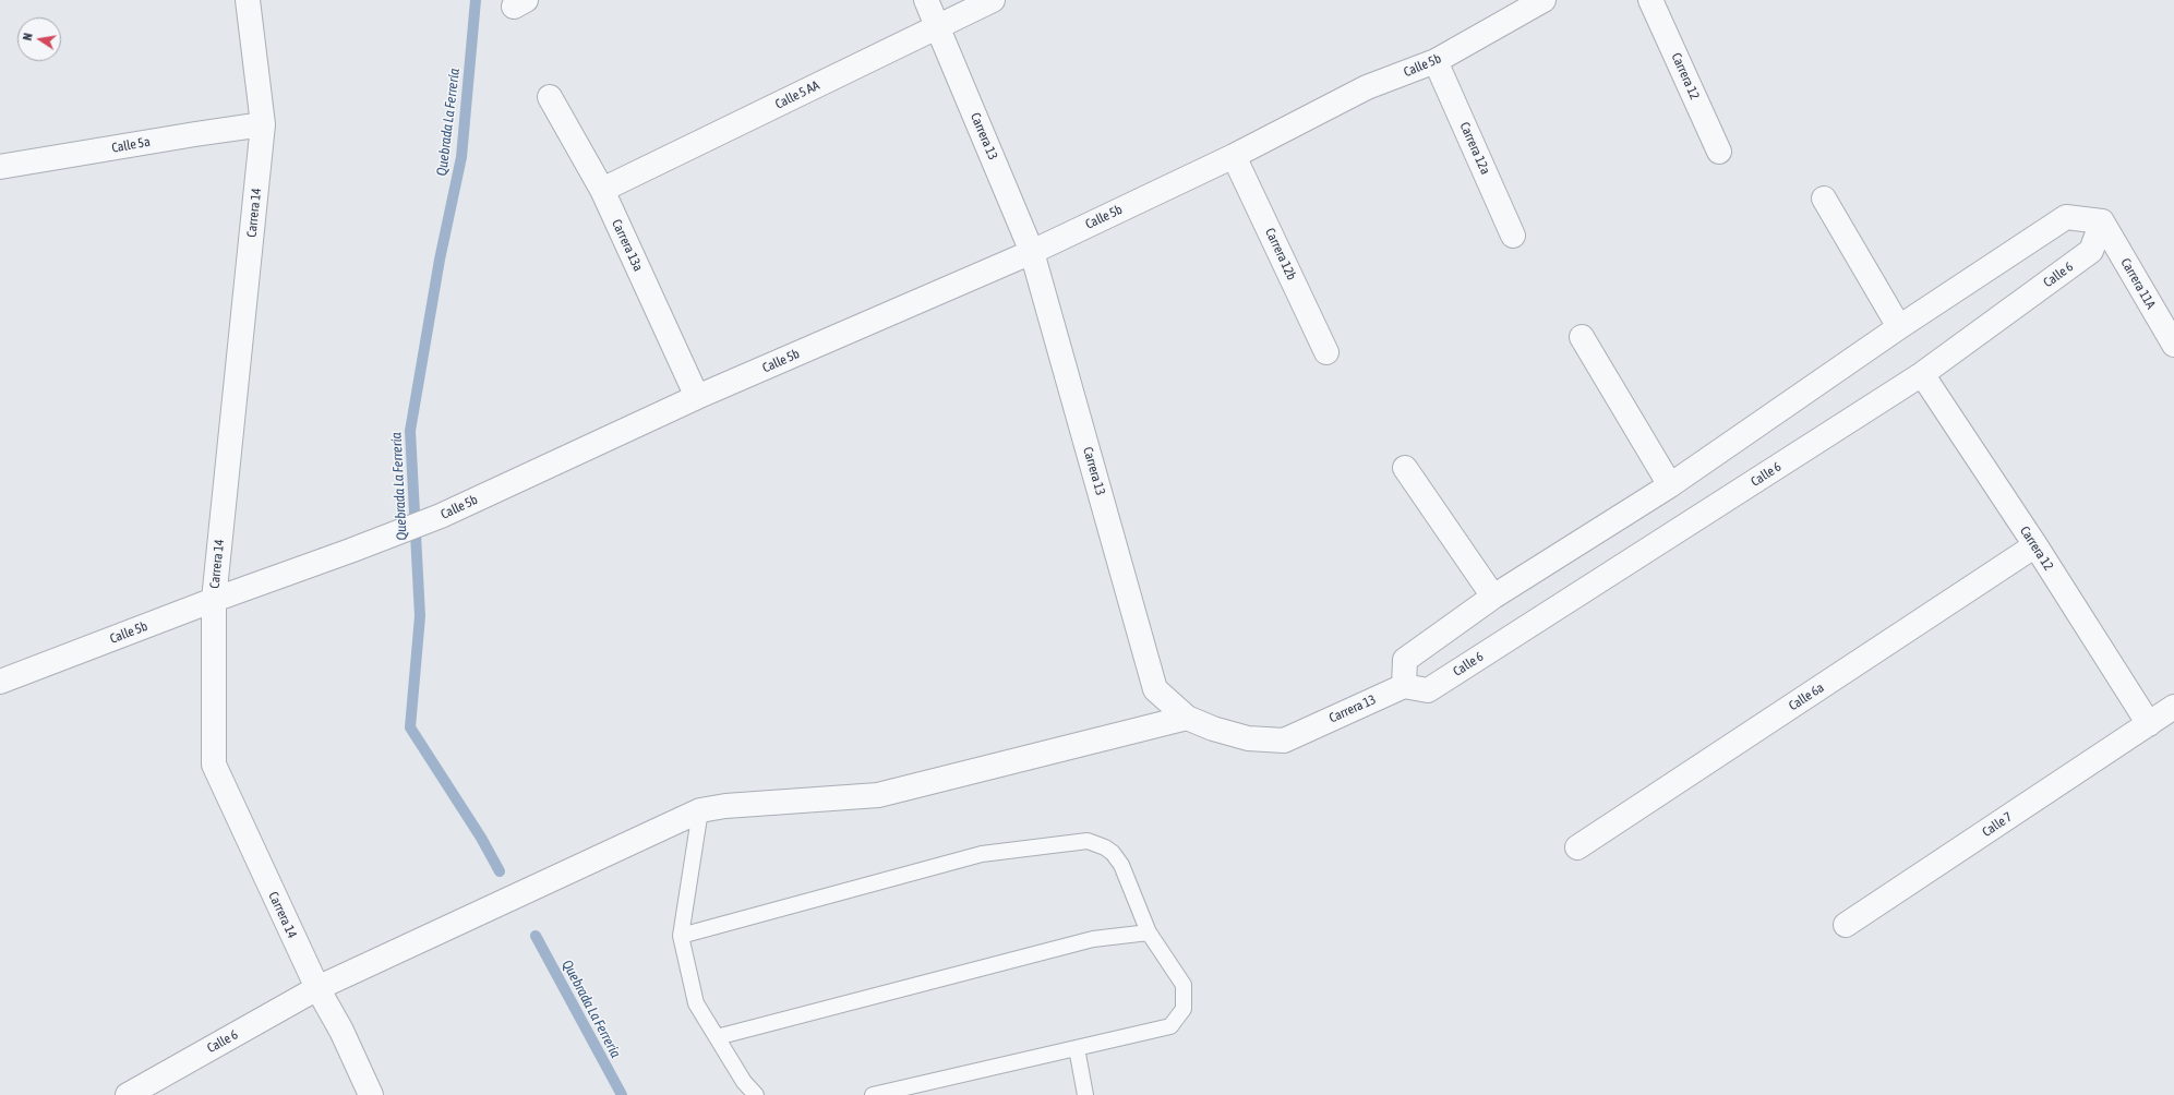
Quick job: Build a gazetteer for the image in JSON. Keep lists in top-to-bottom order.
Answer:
{
  "streets": {
    "street": [
      "Calle 5b",
      "Carrera 12",
      "Calle 5 AA",
      "Carrera 13",
      "Calle 5a",
      "Carrera 12a",
      "Carrera 14",
      "Carrera 13a",
      "Carrera 12b",
      "Calle 6",
      "Carrera 11A",
      "Calle 6a",
      "Calle 7"
    ]
  },
  "crossings": [
    ["Calle 5b", "Carrera 13"],
    ["Calle 5b", "Carrera 12a"],
    ["Calle 5b", "Carrera 14"],
    ["Calle 5b", "Carrera 13a"],
    ["Calle 5b", "Carrera 12b"],
    ["Carrera 12", "Calle 6"],
    ["Carrera 12", "Calle 6a"],
    ["Carrera 12", "Calle 7"],
    ["Calle 5 AA", "Carrera 13"],
    ["Calle 5 AA", "Carrera 13a"],
    ["Carrera 13", "Calle 6"],
    ["Calle 5a", "Carrera 14"],
    ["Carrera 14", "Calle 6"],
    ["Calle 6", "Carrera 11A"]
  ],
  "water": ["Quebrada La Ferrería"],
  "north": "left"
}
